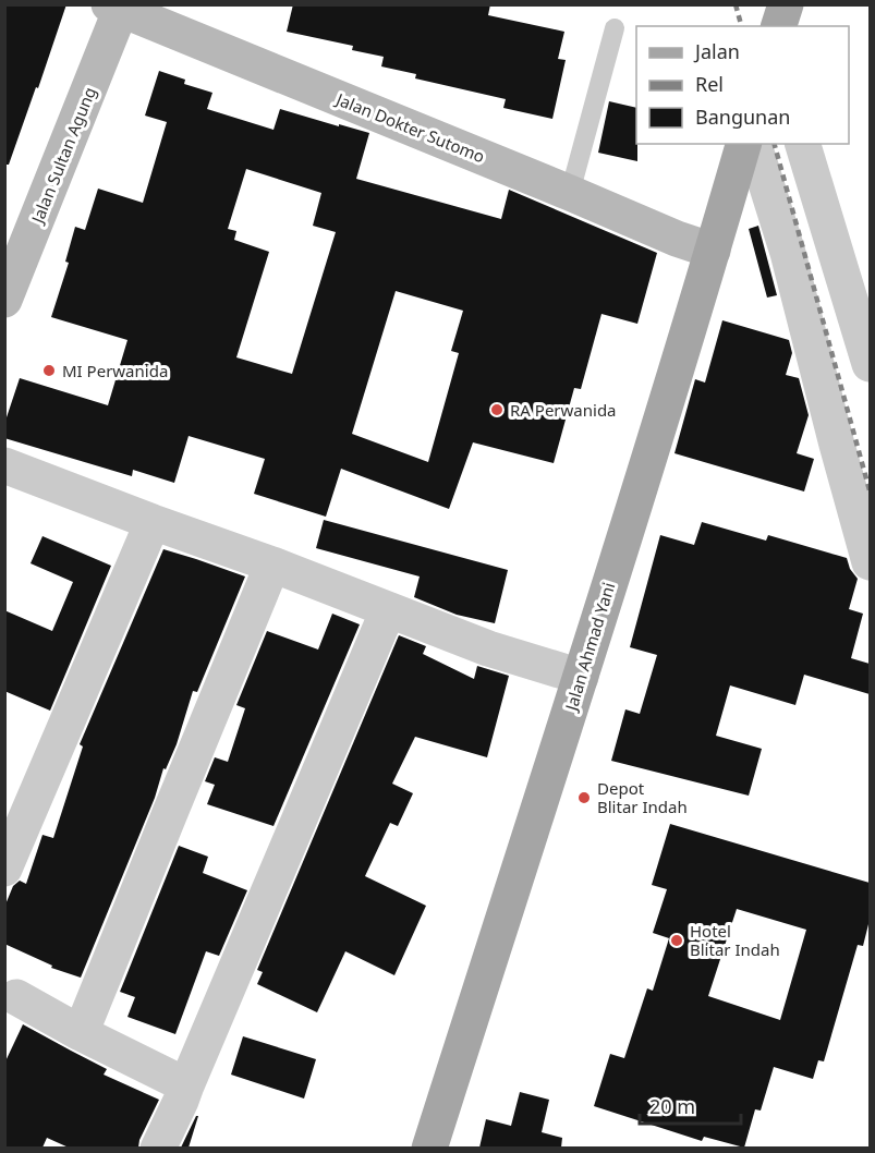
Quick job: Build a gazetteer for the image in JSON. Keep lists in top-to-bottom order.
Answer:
{
  "streets": {
    "main road": ["Jalan Dokter Sutomo", "Jalan Sultan Agung", "Jalan Ahmad Yani"]
  },
  "crossings": [
    ["Jalan Dokter Sutomo", "Jalan Sultan Agung"],
    ["Jalan Dokter Sutomo", "Jalan Ahmad Yani"]
  ],
  "places": [
    "MI Perwanida",
    "RA Perwanida",
    "Depot Blitar Indah",
    "Hotel Blitar Indah"
  ],
  "legend": ["Jalan", "Rel", "Bangunan"],
  "scale_bar": "20 m"
}
